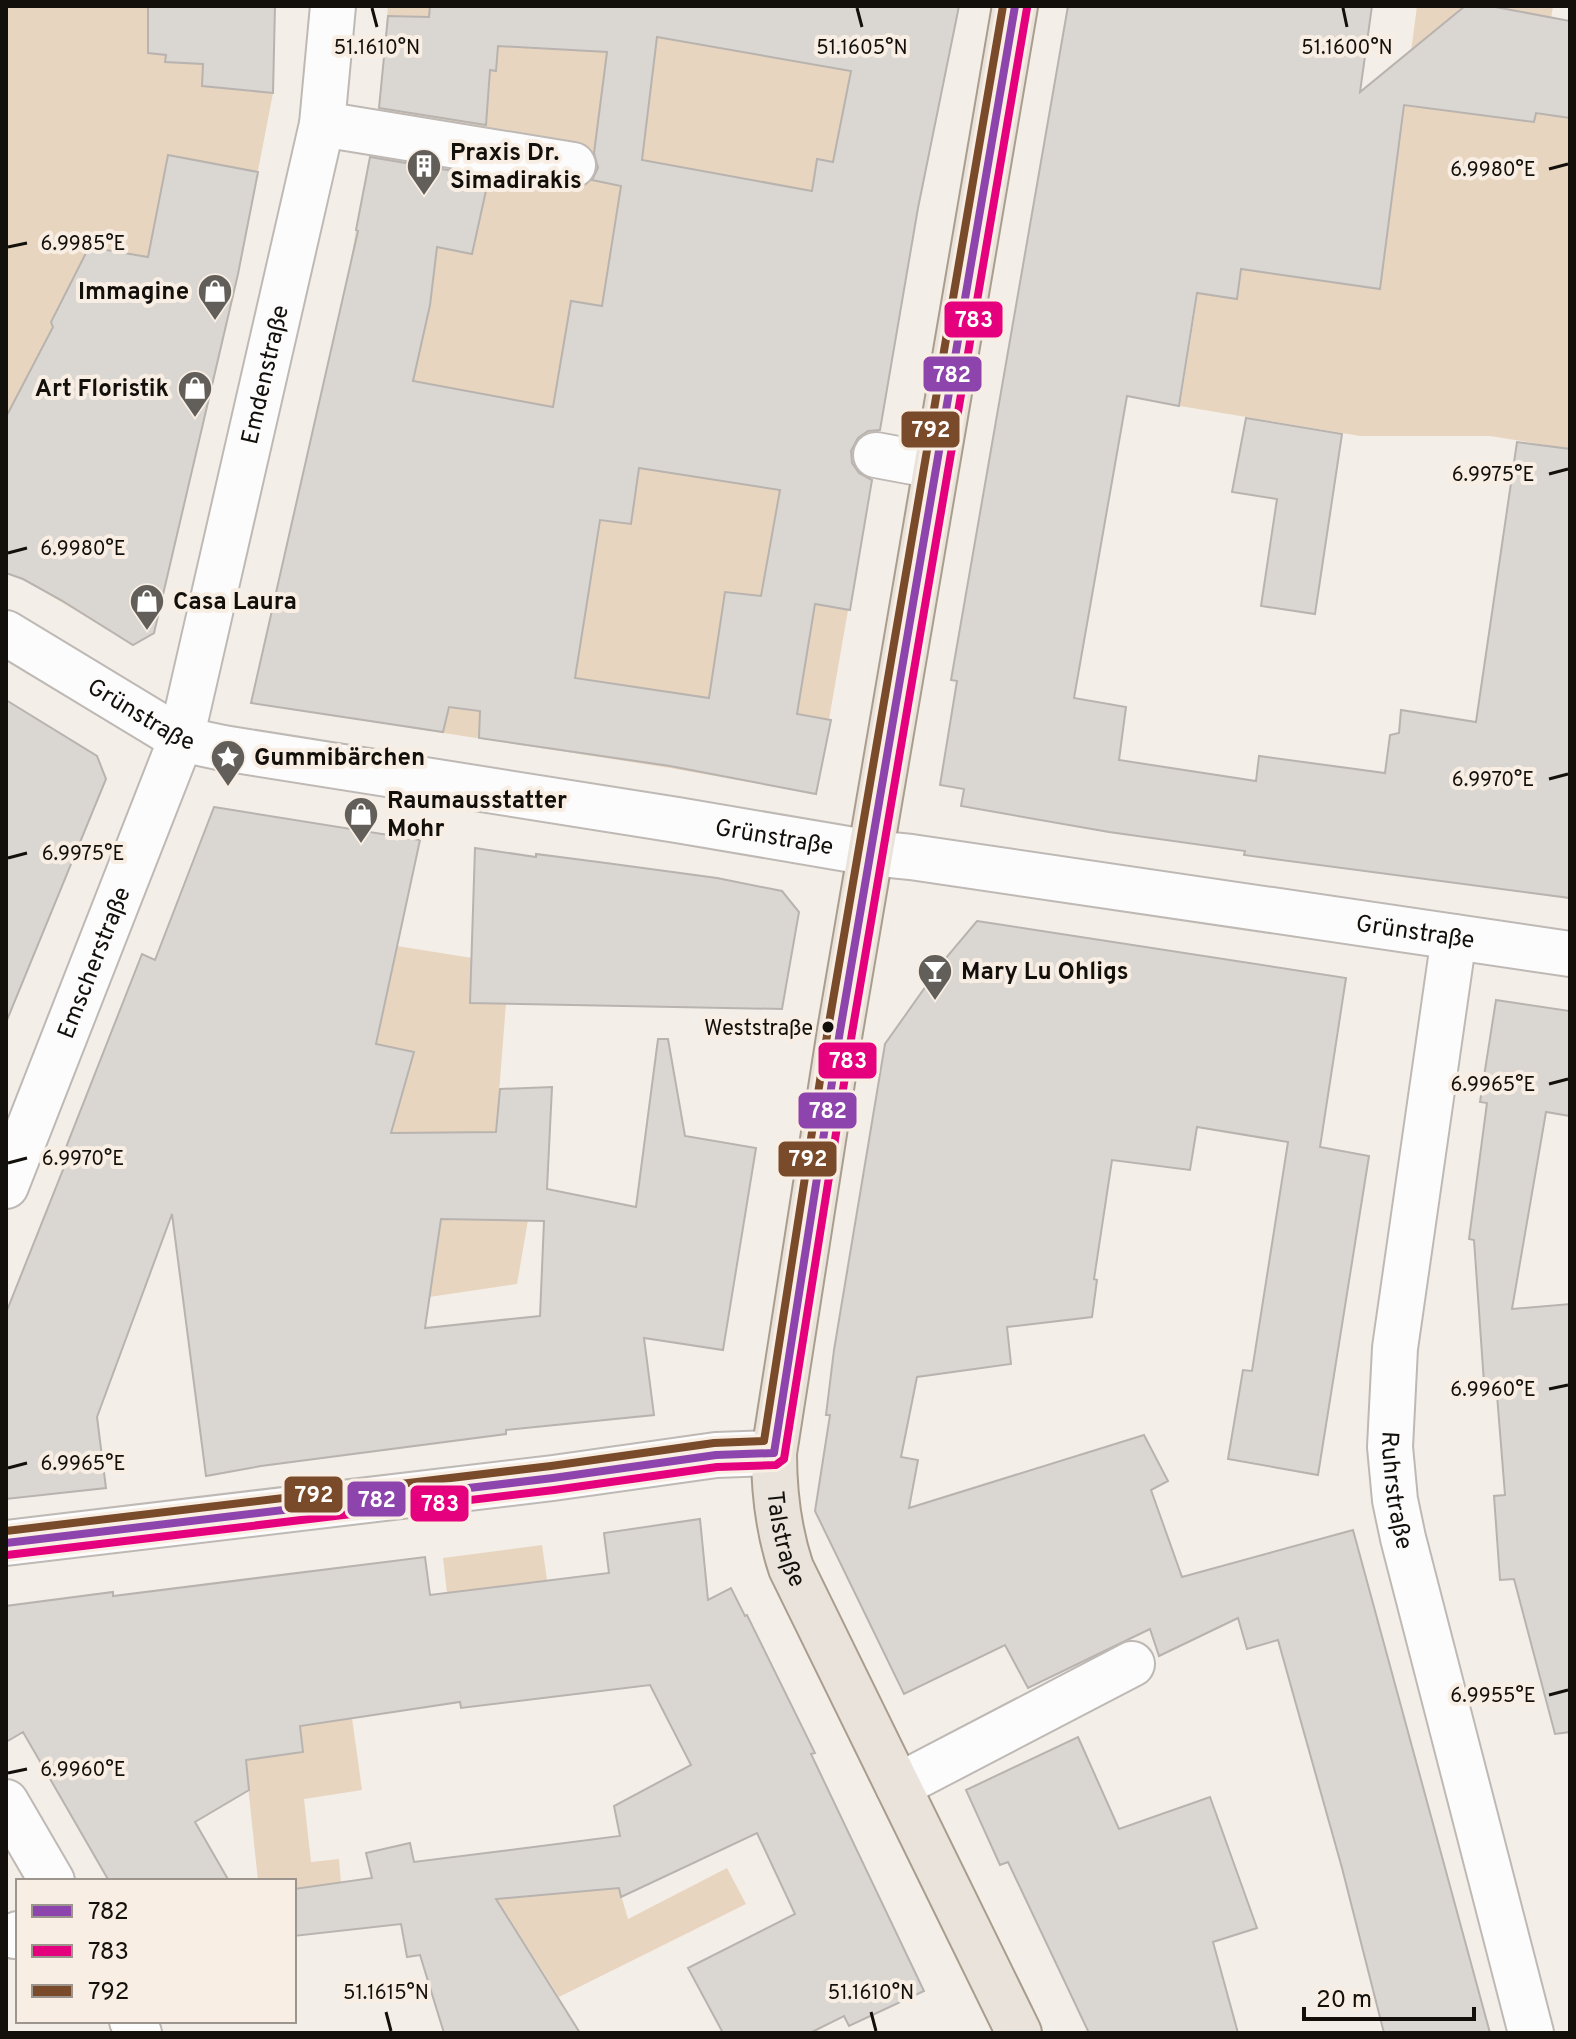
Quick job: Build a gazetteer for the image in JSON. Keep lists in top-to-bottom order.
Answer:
{
  "streets": {
    "main road": ["Talstraße"],
    "street": [
      "Emdenstraße",
      "Grünstraße",
      "Emscherstraße",
      "Ruhrstraße"
    ]
  },
  "crossings": [
    ["Emdenstraße", "Grünstraße"],
    ["Emdenstraße", "Emscherstraße"],
    ["Grünstraße", "Emscherstraße"],
    ["Grünstraße", "Ruhrstraße"],
    ["Grünstraße", "Talstraße"]
  ],
  "places": {
    "building": ["Praxis Dr. Simadirakis"],
    "shop": [
      "Immagine",
      "Art Floristik",
      "Casa Laura",
      "Raumausstatter Mohr"
    ],
    "place": ["Gummibärchen"],
    "bar": ["Mary Lu Ohligs"],
    "other": ["Weststraße"]
  },
  "lines": ["transit line 782", "transit line 792", "transit line 783"],
  "legend": ["782", "783", "792"],
  "scale_bar": "20 m",
  "coordinates": [
    "51.1605°N",
    "51.1610°N",
    "51.1600°N",
    "6.9980°E",
    "6.9985°E",
    "6.9975°E",
    "6.9970°E",
    "6.9965°E",
    "6.9960°E",
    "6.9955°E",
    "51.1615°N"
  ]
}
